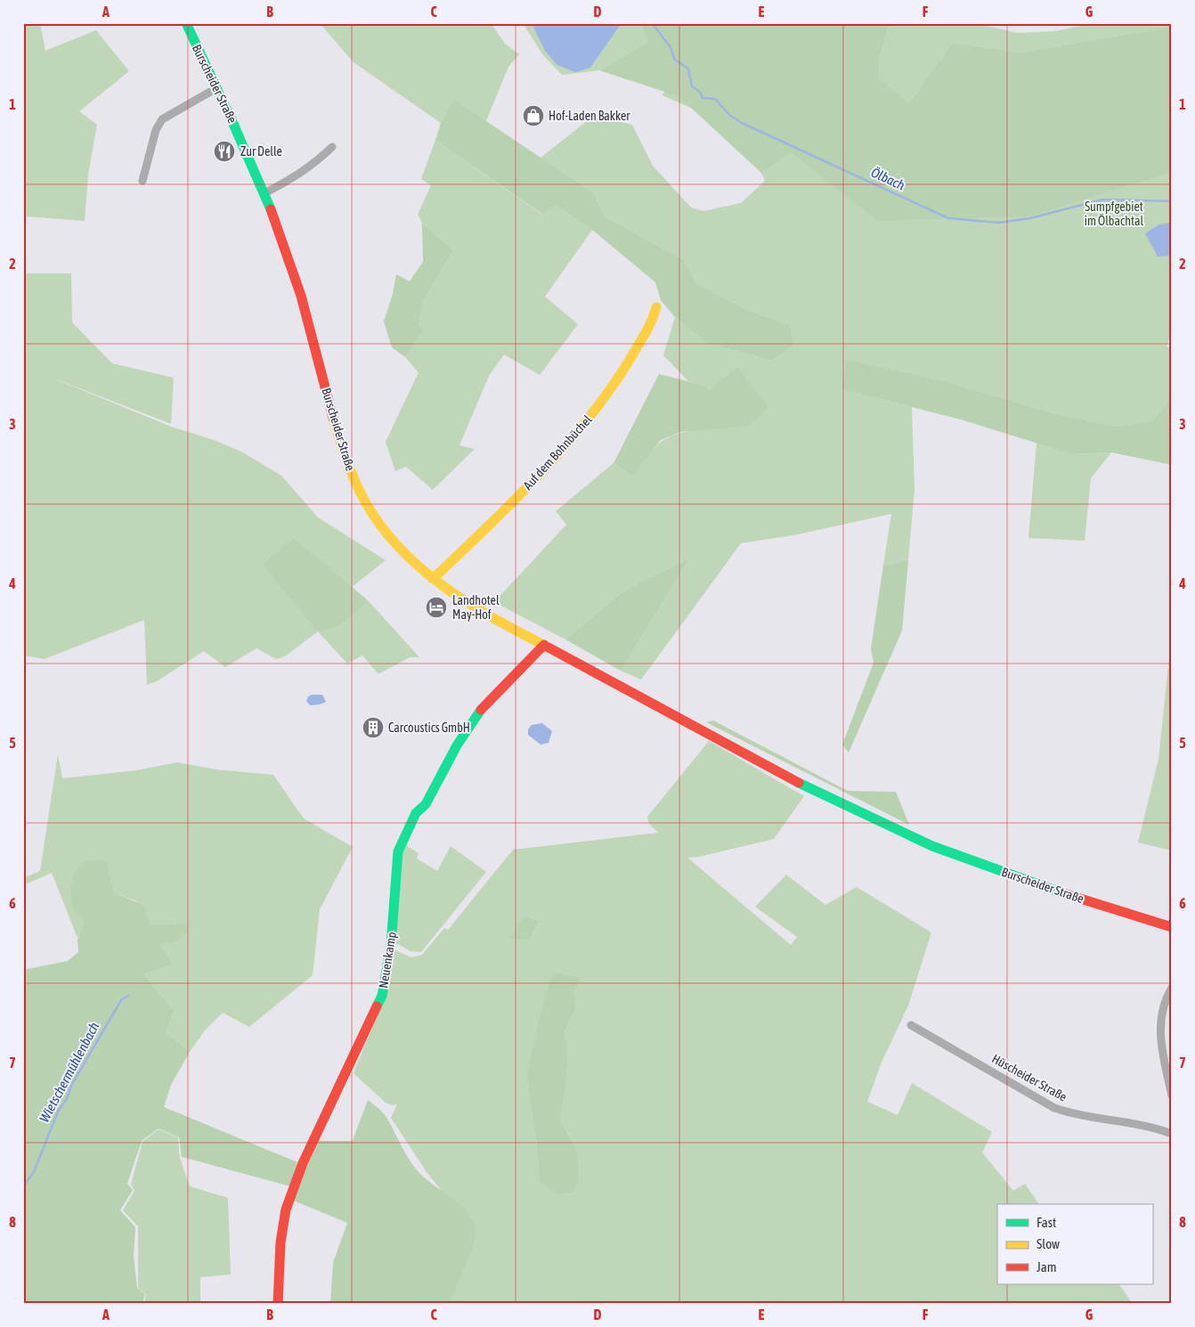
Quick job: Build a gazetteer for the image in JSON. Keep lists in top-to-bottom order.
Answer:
{
  "streets": {
    "main road": ["Burscheider Straße", "Auf dem Bohnbüchel", "Neuenkamp"],
    "street": ["Hüscheider Straße"]
  },
  "crossings": [
    ["Burscheider Straße", "Auf dem Bohnbüchel"],
    ["Burscheider Straße", "Neuenkamp"]
  ],
  "water": ["Ölbach", "Wietschermühlenbach"],
  "parks": ["Sumpfgebiet im Ölbachtal"],
  "places": {
    "shop": ["Hof-Laden Bakker"],
    "restaurant": ["Zur Delle"],
    "hotel": ["Landhotel May-Hof"],
    "building": ["Carcoustics GmbH"]
  },
  "legend": ["Fast", "Slow", "Jam"],
  "grid": {
    "columns": [
      "A",
      "B",
      "C",
      "D",
      "E",
      "F",
      "G"
    ],
    "rows": [
      "1",
      "2",
      "3",
      "4",
      "5",
      "6",
      "7",
      "8"
    ]
  }
}
